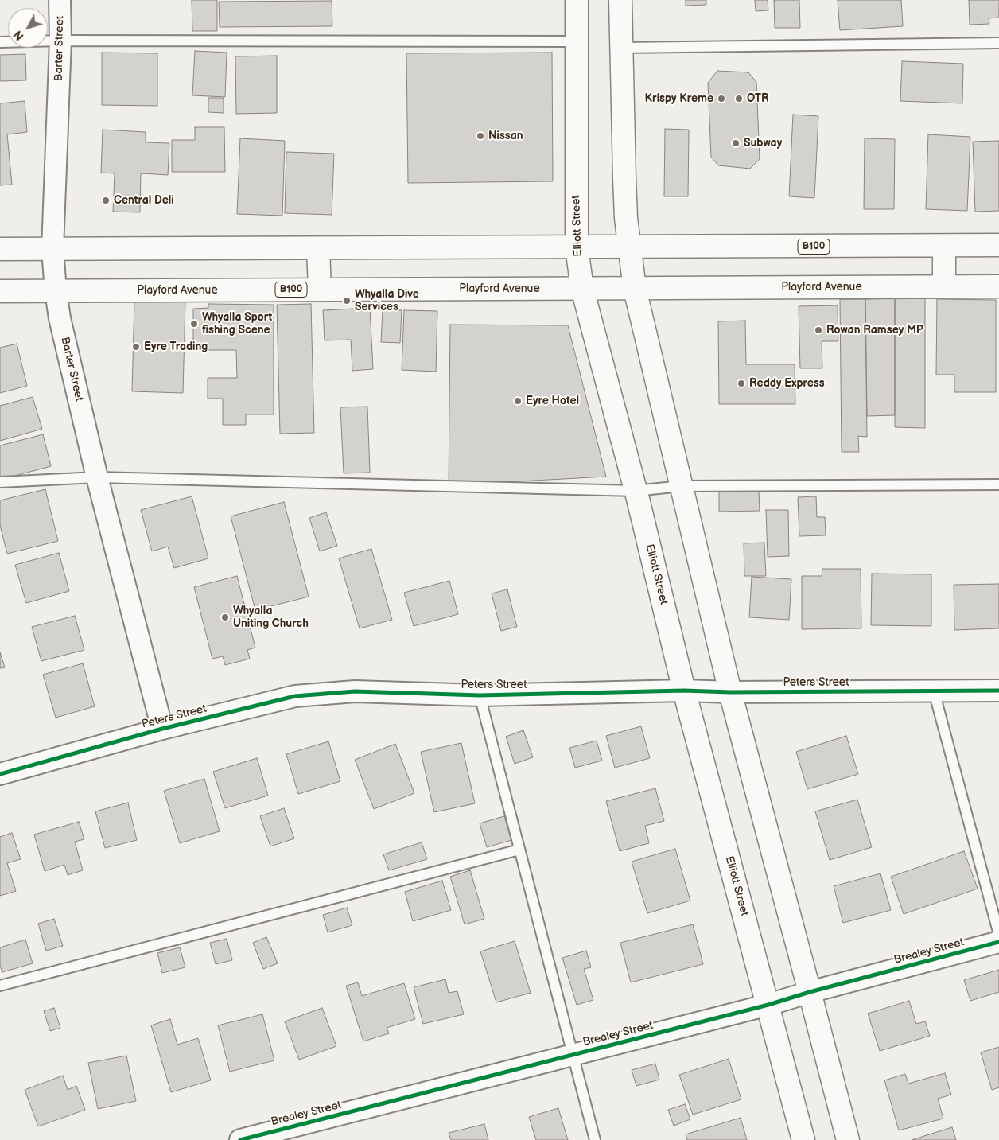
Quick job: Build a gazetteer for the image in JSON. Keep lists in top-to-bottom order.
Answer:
{
  "streets": {
    "main road": ["Elliott Street", "B100", "Playford Avenue"],
    "street": ["Barter Street", "Peters Street", "Brealey Street"]
  },
  "crossings": [
    ["Barter Street", "B100"],
    ["Barter Street", "Playford Avenue"],
    ["Barter Street", "Peters Street"],
    ["Elliott Street", "B100"],
    ["Elliott Street", "Playford Avenue"],
    ["Elliott Street", "Peters Street"],
    ["Elliott Street", "Brealey Street"]
  ],
  "places": [
    "Krispy Kreme",
    "OTR",
    "Nissan",
    "Subway",
    "Central Deli",
    "Whyalla Dive Services",
    "Whyalla Sport fishing Scene",
    "Rowan Ramsey MP",
    "Eyre Trading",
    "Reddy Express",
    "Eyre Hotel",
    "Whyalla Uniting Church"
  ],
  "north": "bottom left"
}
